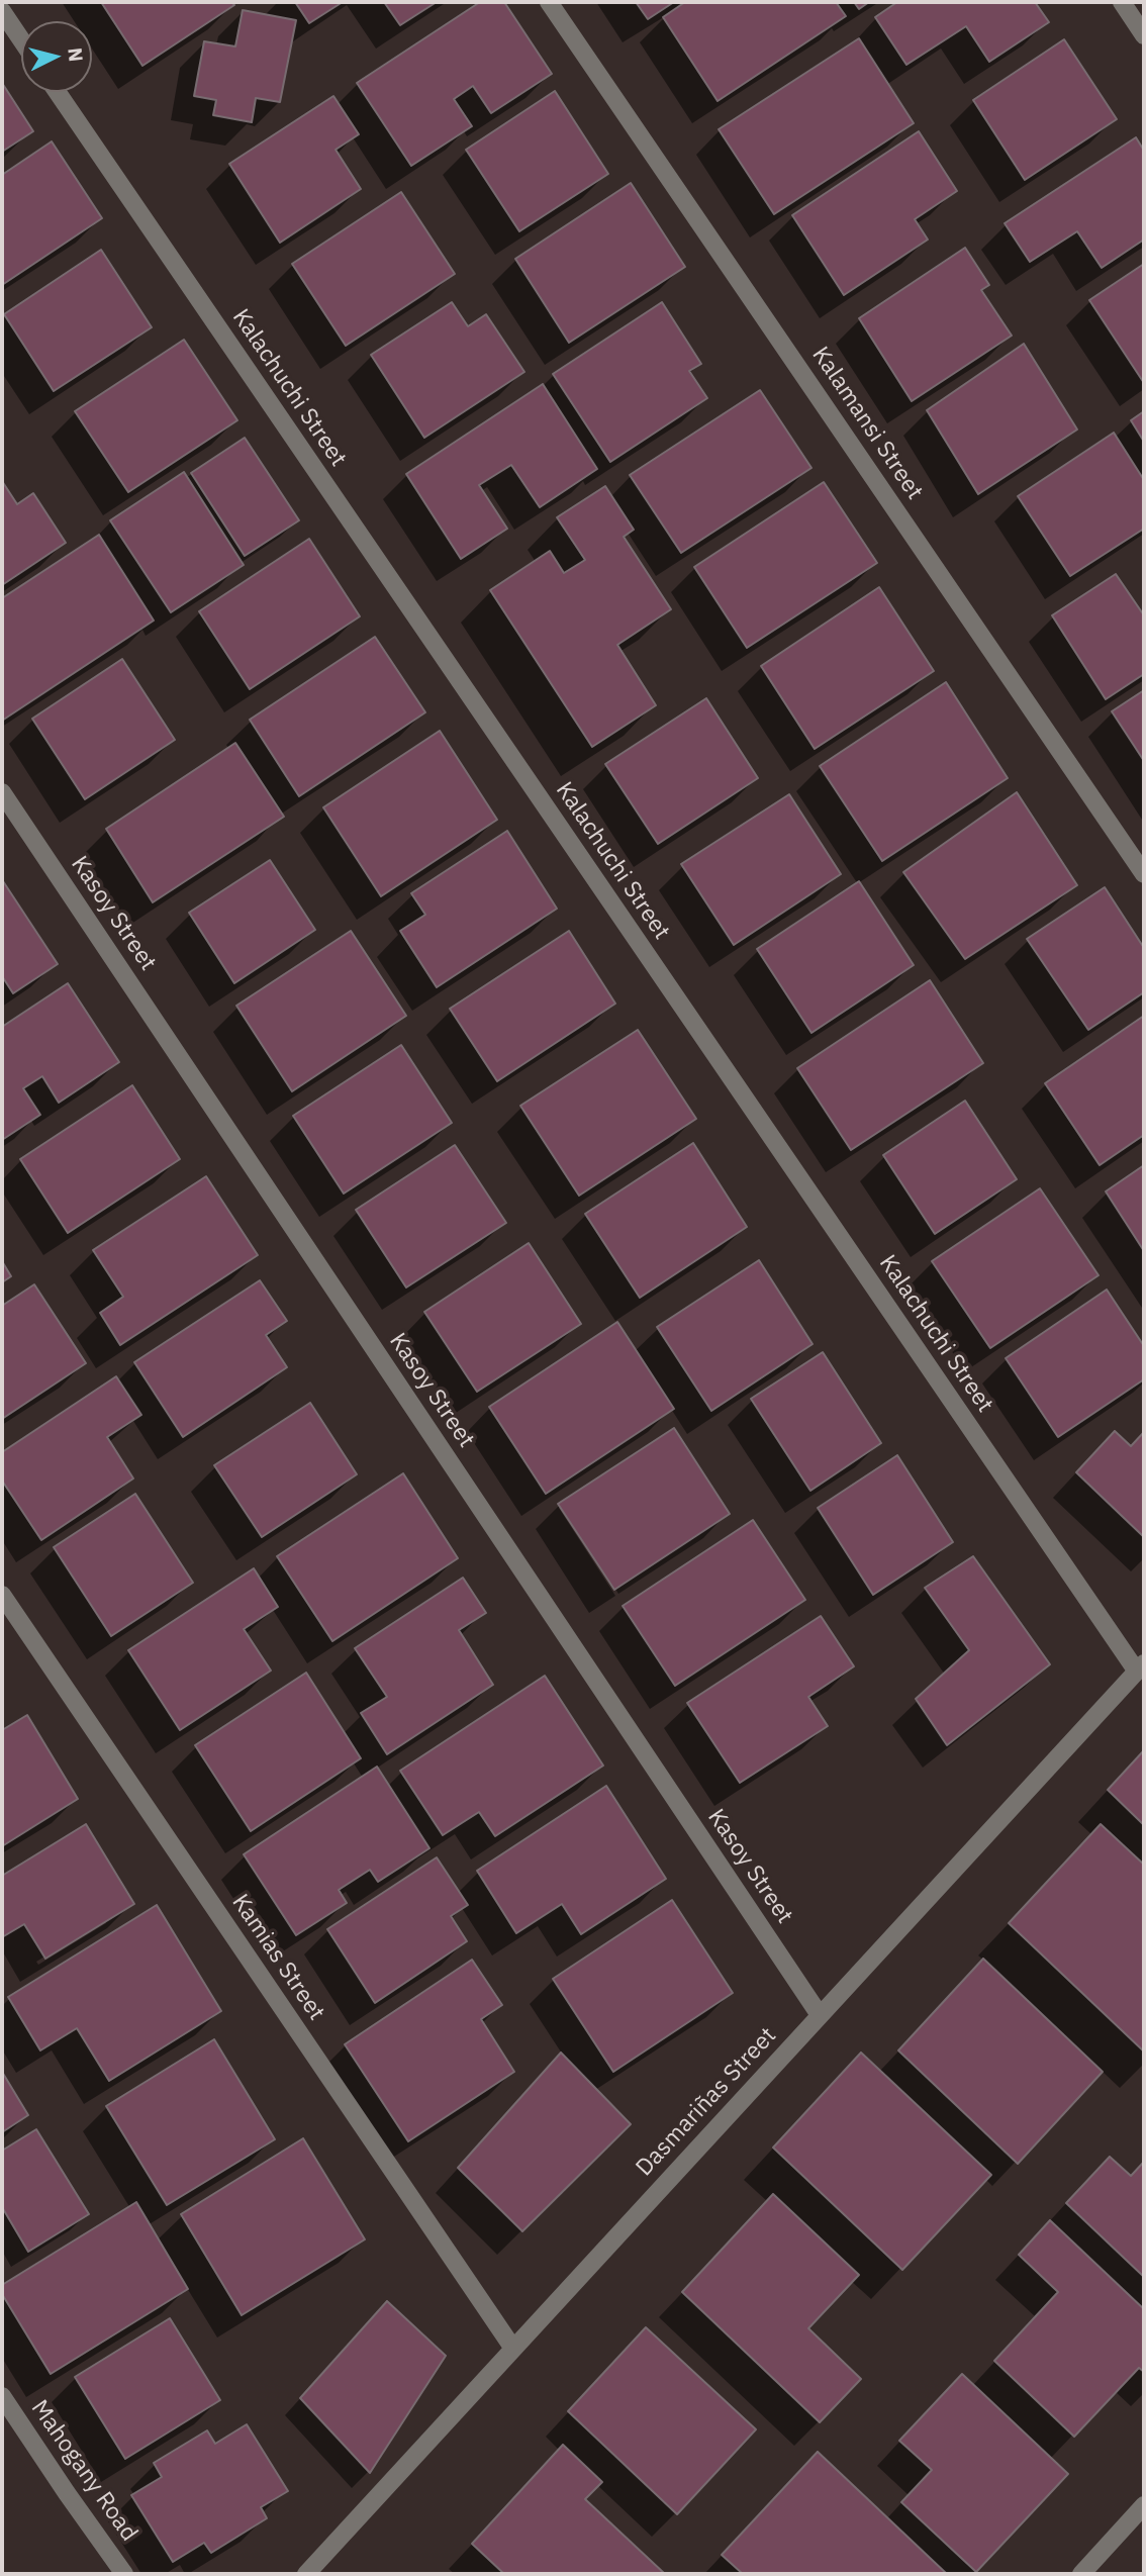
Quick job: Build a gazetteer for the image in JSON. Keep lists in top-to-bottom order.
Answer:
{
  "streets": {
    "street": [
      "Kalachuchi Street",
      "Kalamansi Street",
      "Kasoy Street",
      "Kamias Street",
      "Dasmariñas Street",
      "Mahogany Road"
    ]
  },
  "crossings": [
    ["Kalachuchi Street", "Dasmariñas Street"],
    ["Kasoy Street", "Dasmariñas Street"],
    ["Kamias Street", "Dasmariñas Street"]
  ],
  "north": "right"
}
